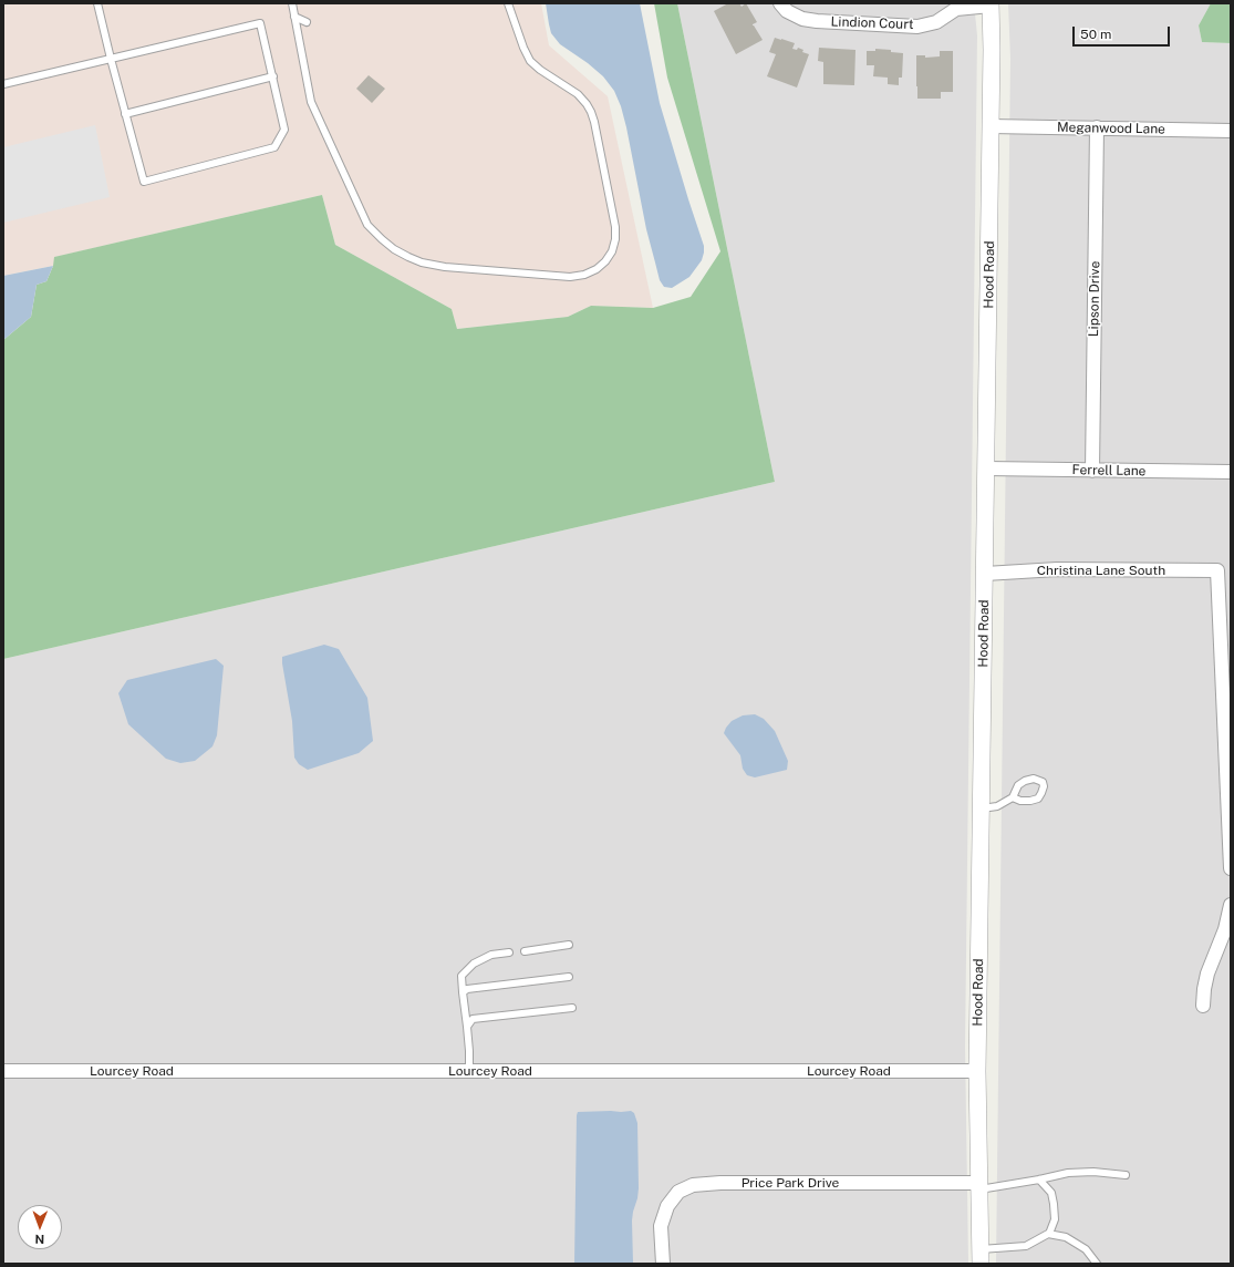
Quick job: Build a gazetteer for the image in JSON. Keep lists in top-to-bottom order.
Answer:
{
  "streets": {
    "street": [
      "Lindion Court",
      "Meganwood Lane",
      "Hood Road",
      "Lipson Drive",
      "Ferrell Lane",
      "Christina Lane South",
      "Lourcey Road",
      "Price Park Drive"
    ]
  },
  "crossings": [
    ["Lindion Court", "Hood Road"],
    ["Meganwood Lane", "Hood Road"],
    ["Meganwood Lane", "Lipson Drive"],
    ["Hood Road", "Ferrell Lane"],
    ["Hood Road", "Christina Lane South"],
    ["Hood Road", "Lourcey Road"],
    ["Hood Road", "Price Park Drive"],
    ["Lipson Drive", "Ferrell Lane"]
  ],
  "scale_bar": "50 m",
  "north": "bottom"
}
